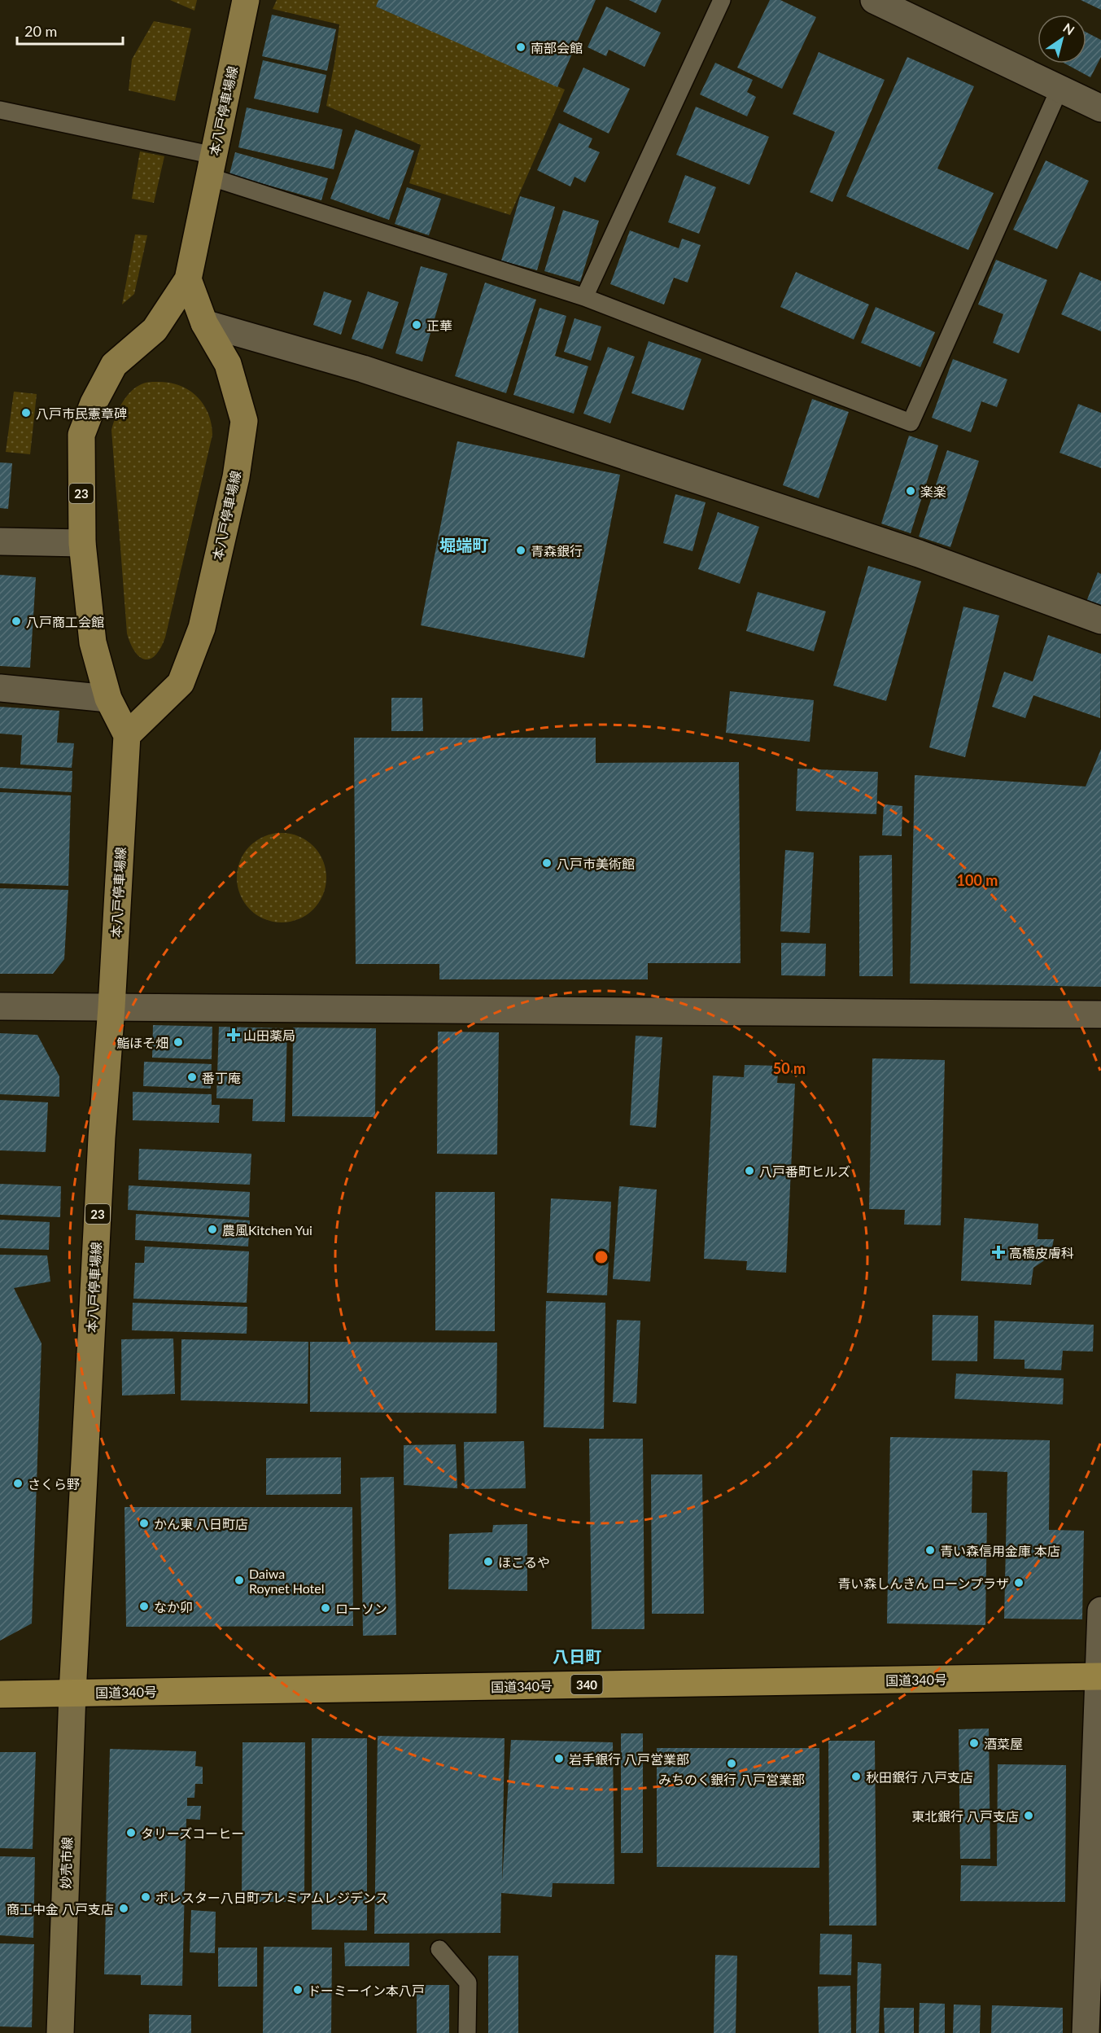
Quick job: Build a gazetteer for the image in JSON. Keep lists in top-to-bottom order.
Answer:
{
  "streets": {
    "highway": ["国道340号", "340"],
    "main road": ["本八戸停車場線", "23", "妙売市線"]
  },
  "crossings": [
    ["本八戸停車場線", "国道340号"],
    ["本八戸停車場線", "妙売市線"],
    ["国道340号", "妙売市線"]
  ],
  "districts": ["堀端町", "八日町"],
  "places": {
    "other": [
      "南部会館",
      "正華",
      "八戸市民憲章碑",
      "楽楽",
      "青森銀行",
      "八戸商工会館",
      "八戸市美術館",
      "鮨ほそ畑",
      "番丁庵",
      "八戸番町ヒルズ",
      "農風Kitchen Yui",
      "さくら野",
      "かん東 八日町店",
      "青い森信用金庫 本店",
      "ほこるや",
      "Daiwa Roynet Hotel",
      "青い森しんきん ローンプラザ",
      "なか卯",
      "ローソン",
      "酒菜屋",
      "岩手銀行 八戸営業部",
      "みちのく銀行 八戸営業部",
      "秋田銀行 八戸支店",
      "東北銀行 八戸支店",
      "タリーズコーヒー",
      "ポレスター八日町プレミアムレジデンス",
      "商工中金 八戸支店",
      "ドーミーイン本八戸"
    ],
    "health": ["山田薬局", "高橋皮膚科"]
  },
  "scale_bar": "20 m",
  "north": "top right",
  "rings": ["100 m", "50 m"]
}
